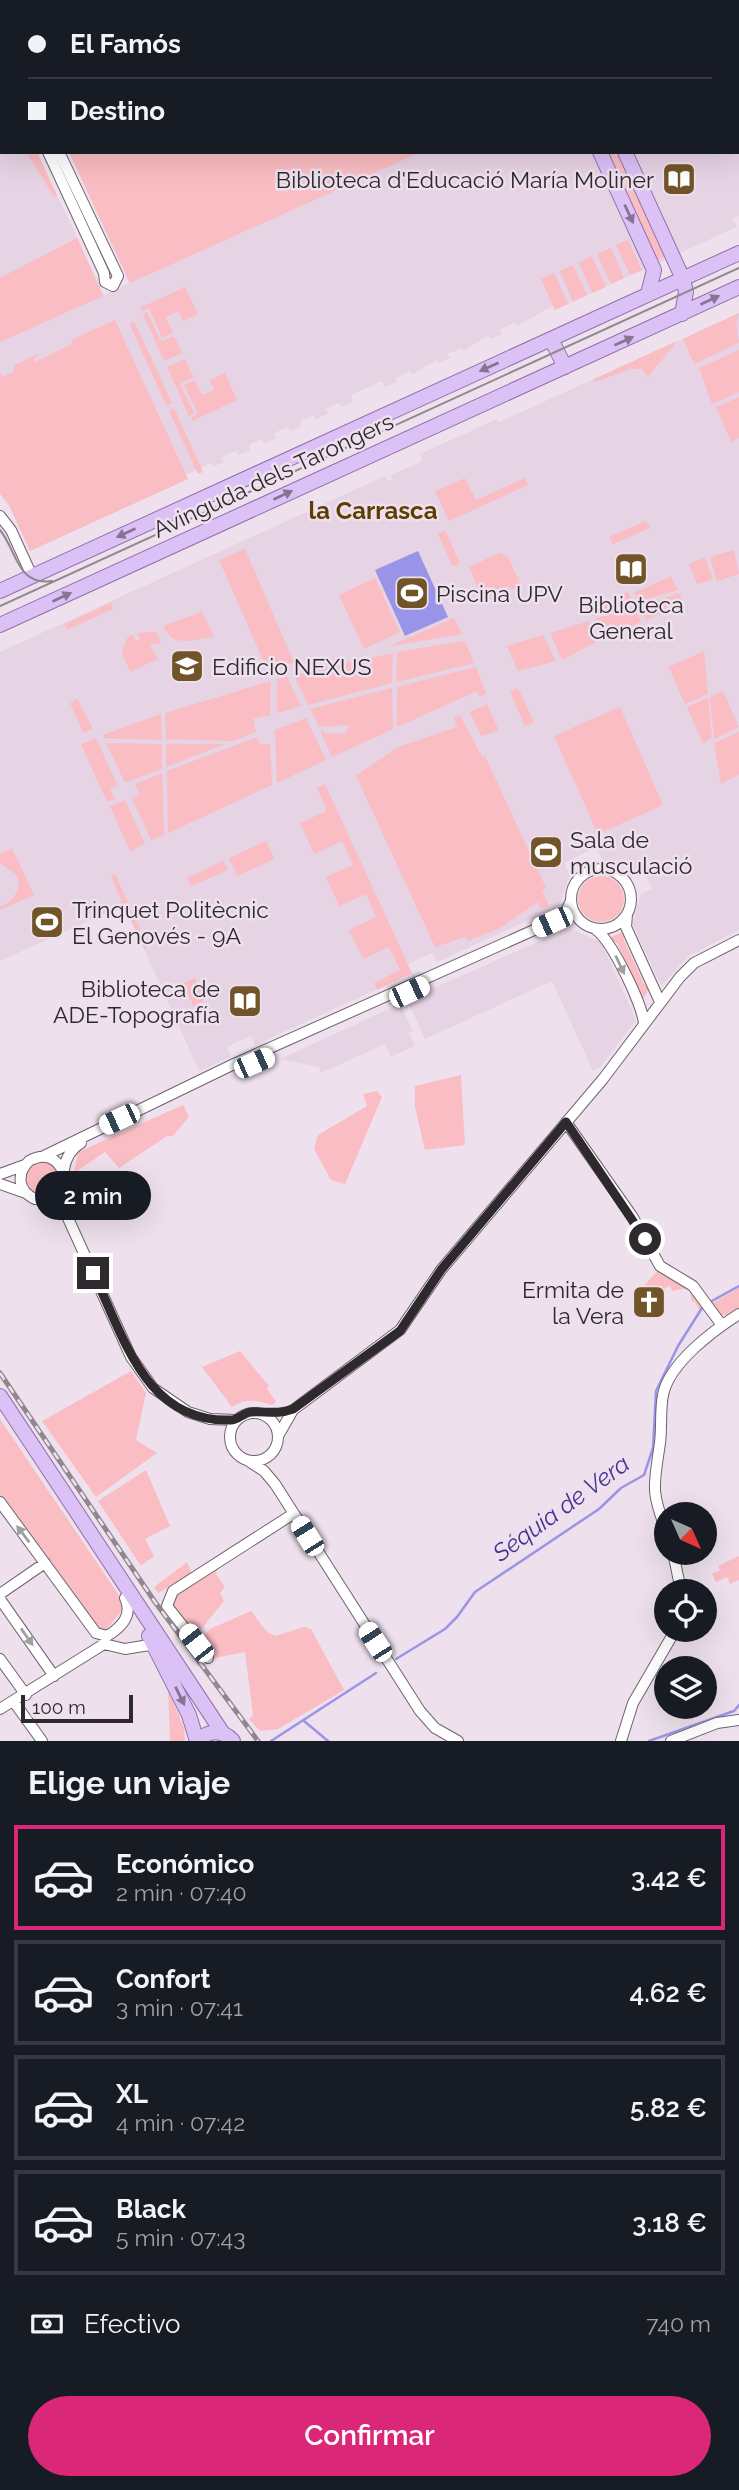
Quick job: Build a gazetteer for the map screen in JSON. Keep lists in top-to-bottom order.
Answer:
{
  "streets": {
    "main road": ["Avinguda dels Tarongers"]
  },
  "districts": ["la Carrasca"],
  "water": ["Séquia de Vera"],
  "places": {
    "library": ["Biblioteca d'Educació María Moliner", "Biblioteca General", "Biblioteca de ADE-Topografía"],
    "sports": ["Piscina UPV", "Sala de musculació", "Trinquet Politècnic El Genovés - 9A"],
    "school or university": ["Edificio NEXUS"],
    "church": ["Ermita de la Vera"]
  },
  "scale_bar": "100 m",
  "north": "bottom right",
  "page": {
    "banner": ["El Famós", "Destino"],
    "bubble": "2 min",
    "scale": "100 m",
    "heading": "Elige un viaje",
    "list": [
      {
        "name": "Económico",
        "note": "2 min · 07:40",
        "value": "3.42 €"
      },
      {
        "name": "Confort",
        "note": "3 min · 07:41",
        "value": "4.62 €"
      },
      {
        "name": "XL",
        "note": "4 min · 07:42",
        "value": "5.82 €"
      },
      {
        "name": "Black",
        "note": "5 min · 07:43",
        "value": "3.18 €"
      }
    ],
    "pay": ["Efectivo", "740 m"],
    "buttons": "Confirmar"
  }
}
